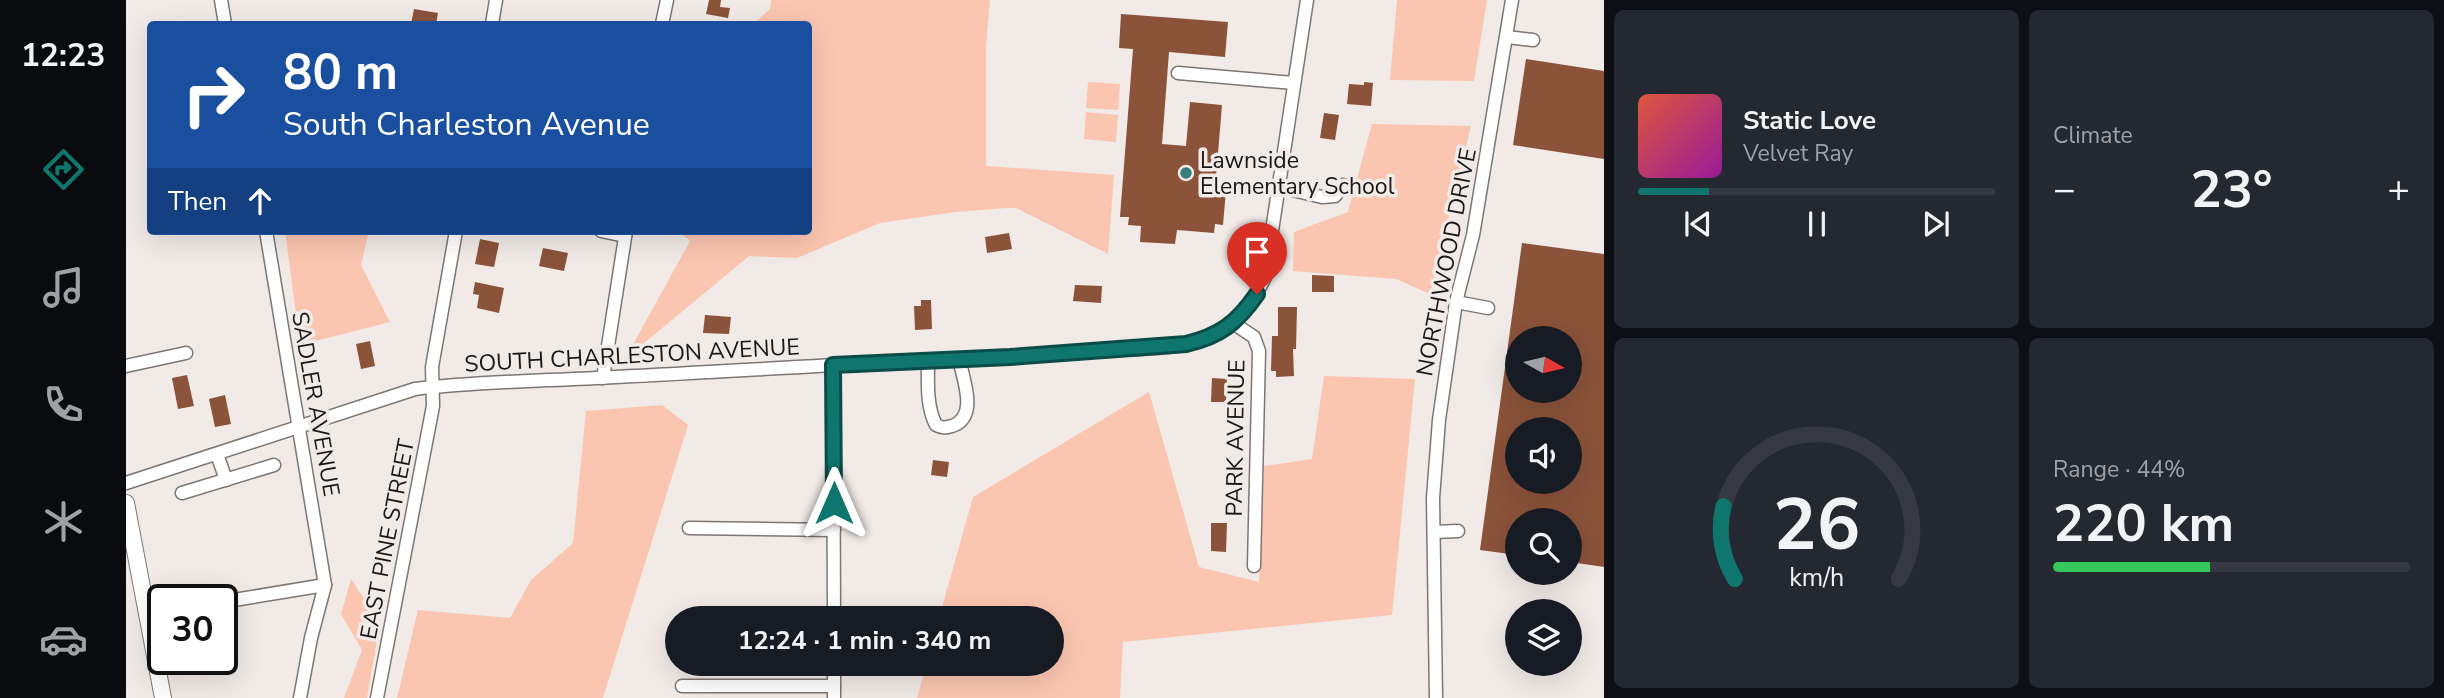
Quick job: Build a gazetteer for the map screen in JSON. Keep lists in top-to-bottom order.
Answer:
{
  "streets": {
    "street": [
      "NORTHWOOD DRIVE",
      "SOUTH CHARLESTON AVENUE",
      "SADLER AVENUE",
      "PARK AVENUE",
      "EAST PINE STREET"
    ]
  },
  "crossings": [
    ["SOUTH CHARLESTON AVENUE", "SADLER AVENUE"],
    ["SOUTH CHARLESTON AVENUE", "PARK AVENUE"],
    ["SOUTH CHARLESTON AVENUE", "EAST PINE STREET"]
  ],
  "places": ["Lawnside Elementary School"],
  "north": "right",
  "page": {
    "tabs": "12:23",
    "tile": [
      "Climate",
      ["Range · 44%", "220 km"]
    ],
    "turn": ["80 m", "South Charleston Avenue"],
    "song": ["Static Love", "Velvet Ray"],
    "heat": ["−", "23°", "+"],
    "then": "Then",
    "limit": "30",
    "trip": "12:24 · 1 min · 340 m",
    "gauge": ["26", "km/h"]
  }
}
